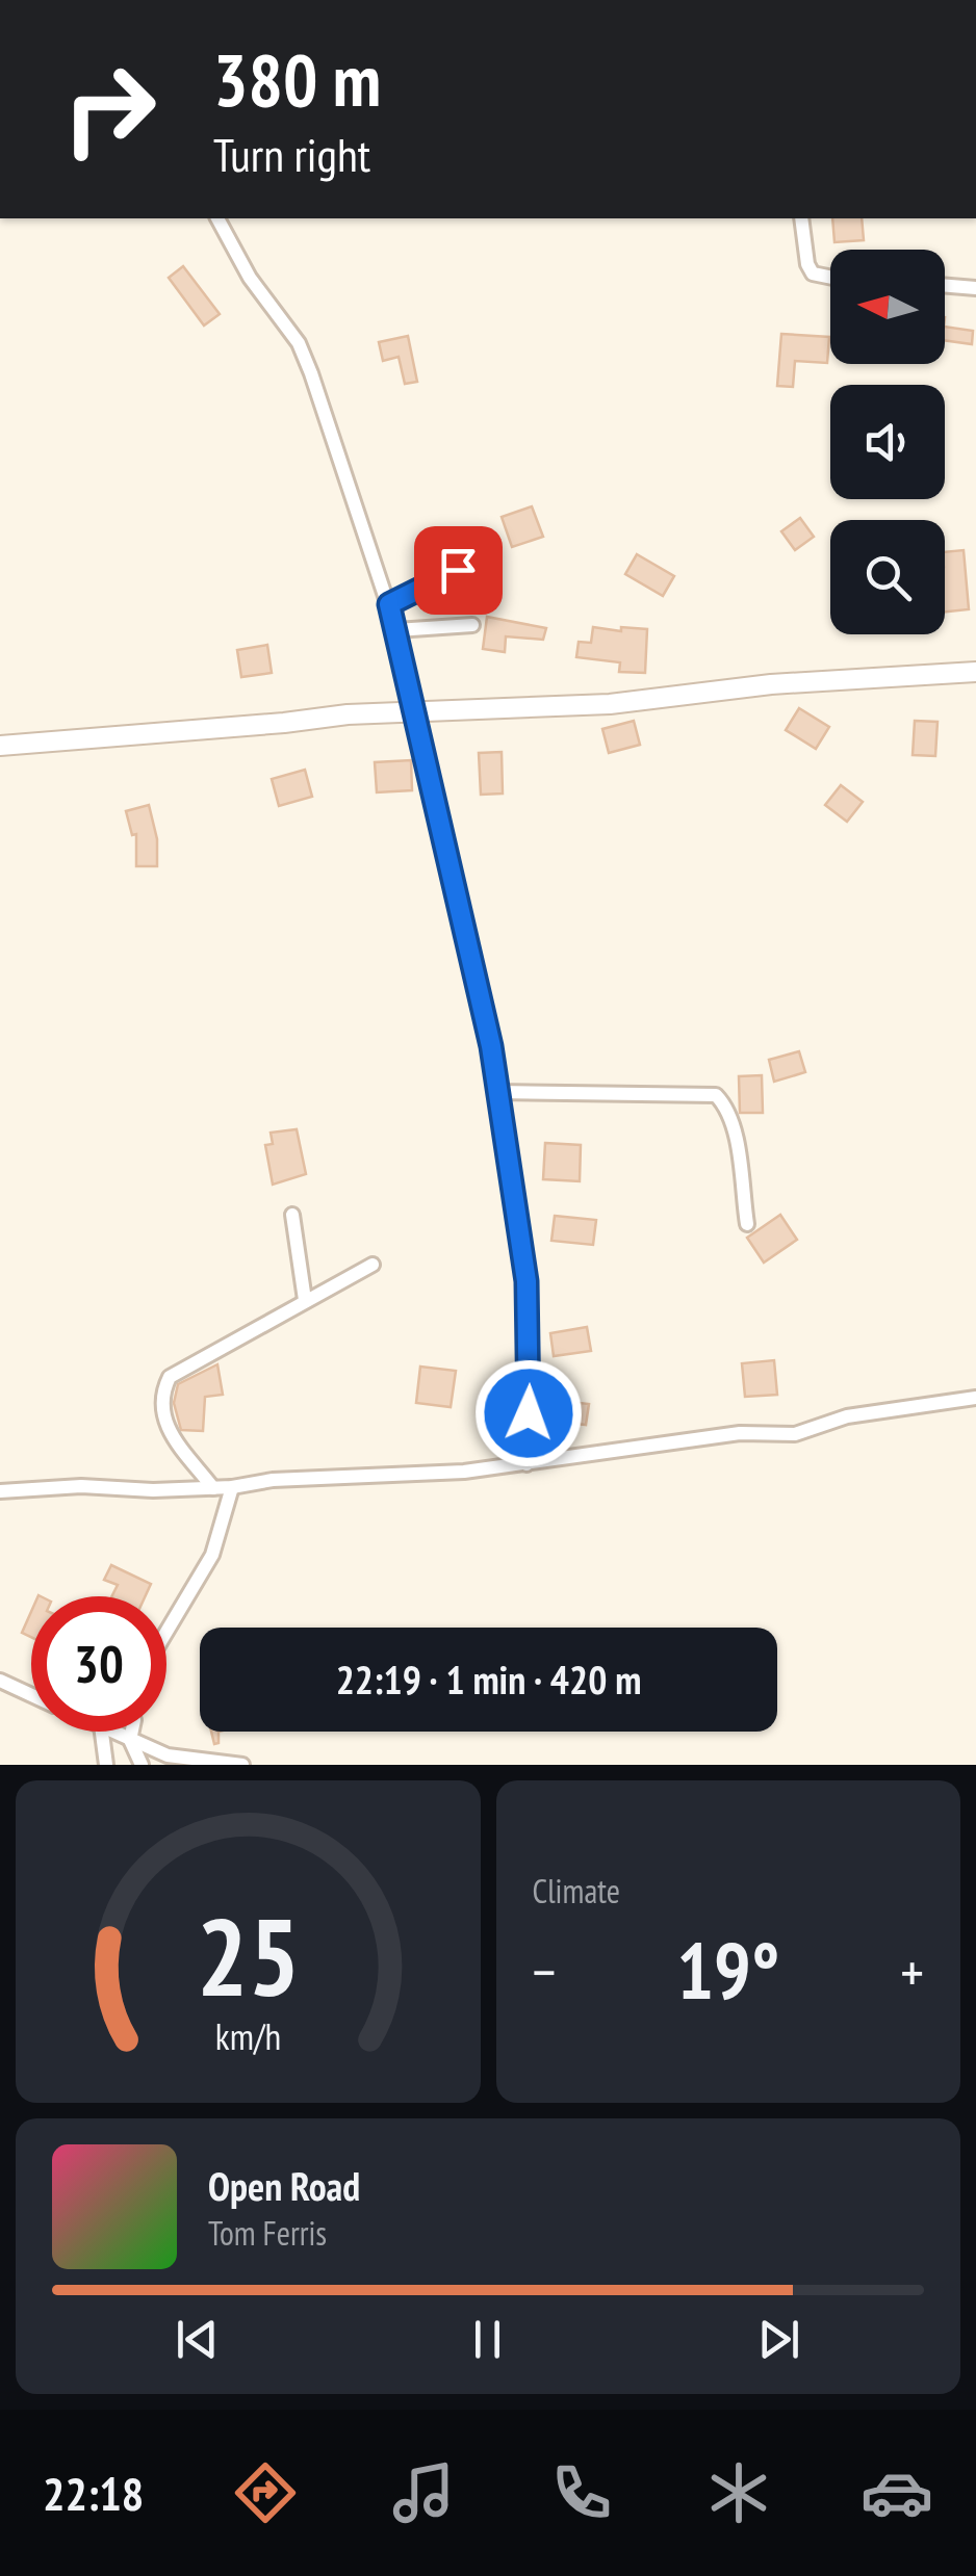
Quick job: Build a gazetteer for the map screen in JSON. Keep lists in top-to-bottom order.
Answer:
{
  "north": "left",
  "page": {
    "turn": ["380 m", "Turn right"],
    "limit": "30",
    "trip": "22:19 · 1 min · 420 m",
    "tile": "Climate",
    "heat": ["−", "19°", "+"],
    "song": ["Open Road", "Tom Ferris"],
    "tabs": "22:18",
    "gauge": ["25", "km/h"]
  }
}
